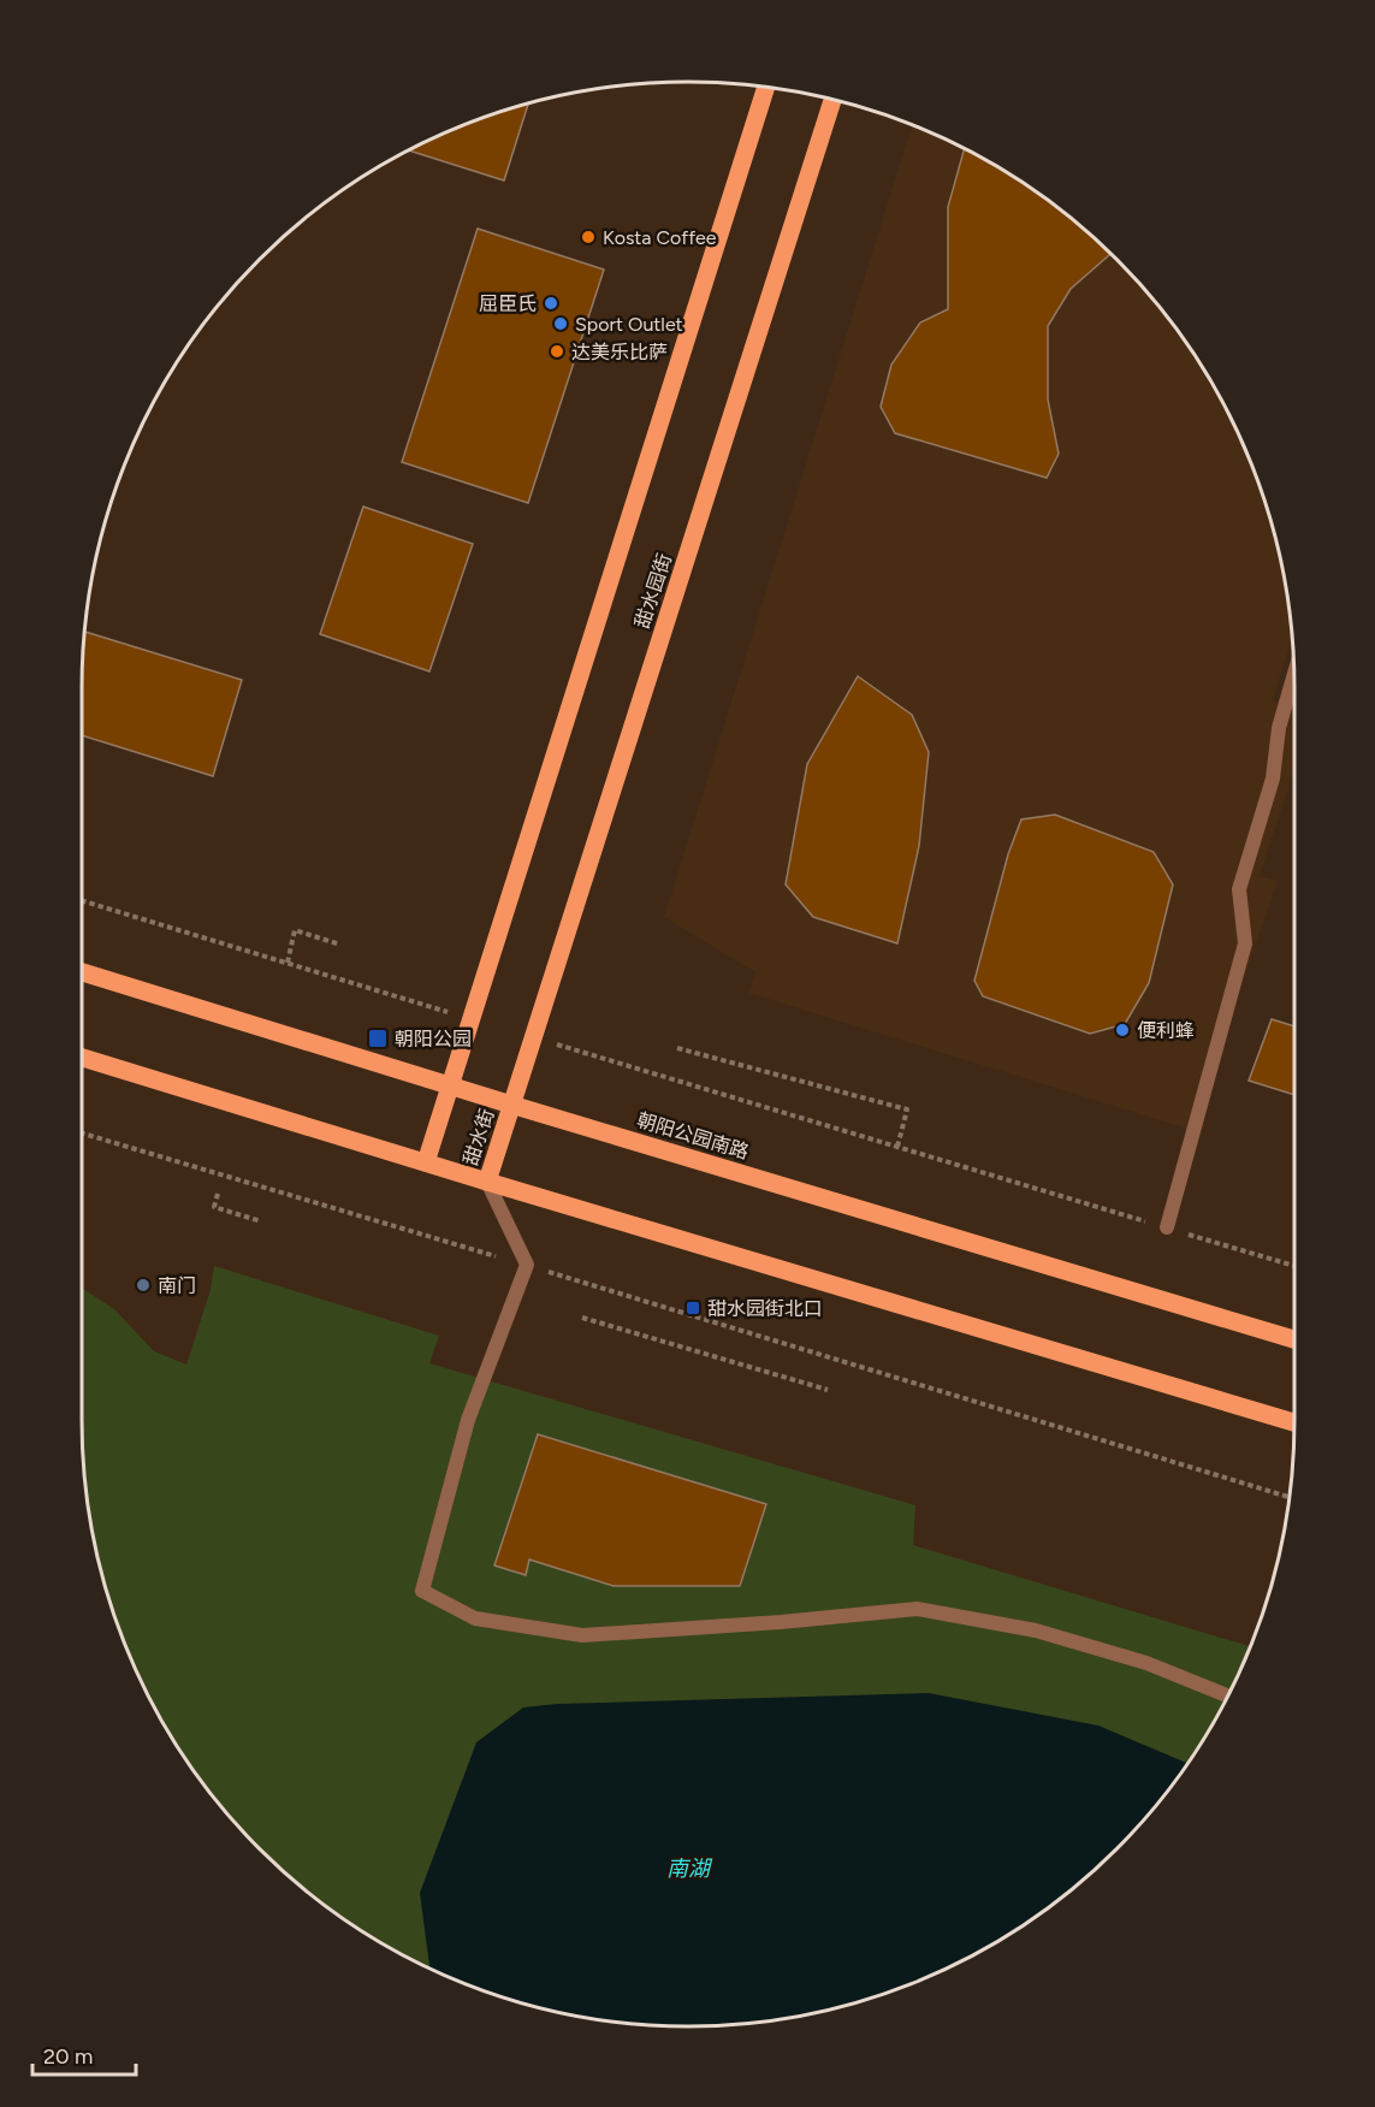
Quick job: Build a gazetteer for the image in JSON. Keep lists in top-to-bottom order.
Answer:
{
  "streets": {
    "main road": ["甜水园街", "朝阳公园南路", "甜水街"]
  },
  "crossings": [
    ["甜水园街", "朝阳公园南路"],
    ["甜水园街", "甜水街"],
    ["朝阳公园南路", "甜水街"]
  ],
  "water": ["南湖"],
  "places": {
    "other": [
      "Kosta Coffee",
      "屈臣氏",
      "Sport Outlet",
      "达美乐比萨",
      "便利蜂",
      "南门"
    ],
    "transit": ["朝阳公园", "甜水园街北口"]
  },
  "scale_bar": "20 m"
}
